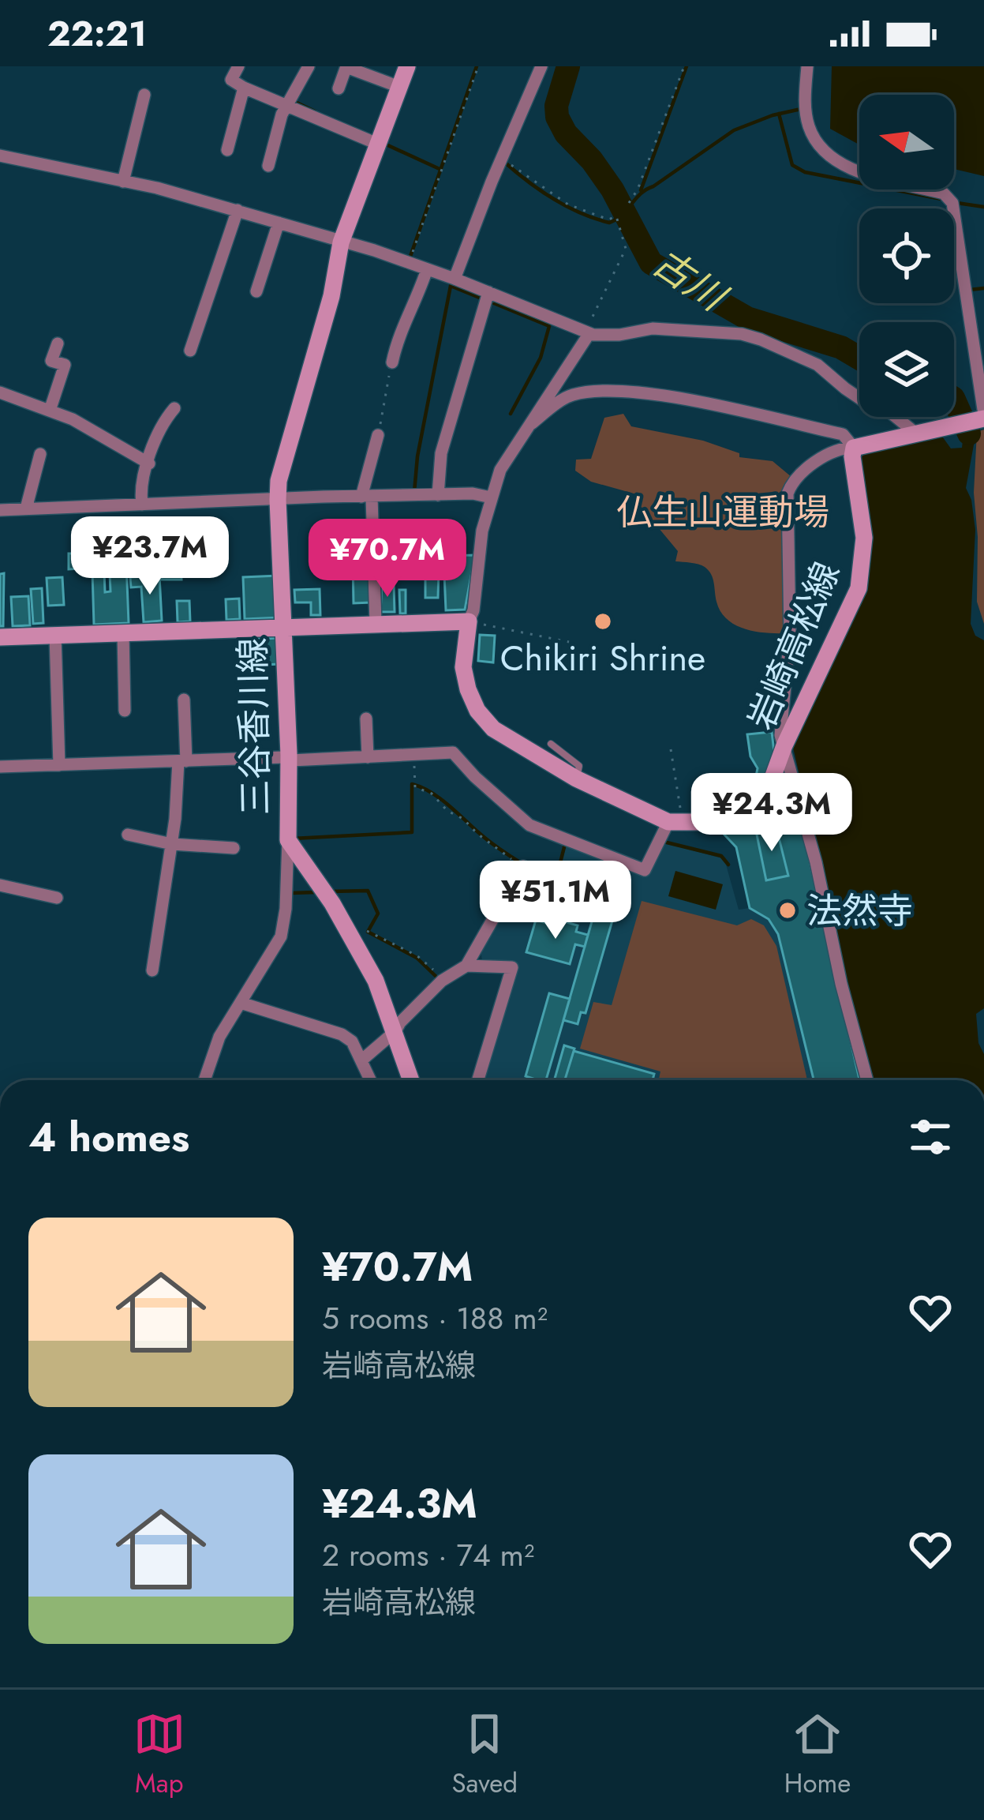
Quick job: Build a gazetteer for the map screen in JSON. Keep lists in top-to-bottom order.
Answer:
{
  "streets": {
    "main road": ["岩崎高松線", "三谷香川線"]
  },
  "water": ["古川"],
  "parks": ["仏生山運動場"],
  "places": ["Chikiri Shrine", "法然寺"],
  "north": "left",
  "page": {
    "status": "22:21",
    "price": [
      "¥23.7M",
      "¥70.7M",
      "¥24.3M",
      "¥51.1M"
    ],
    "heading": "4 homes",
    "list": [
      {
        "name": "¥70.7M",
        "note": "5 rooms · 188 m² · 岩崎高松線"
      },
      {
        "name": "¥24.3M",
        "note": "2 rooms · 74 m² · 岩崎高松線"
      }
    ],
    "tabs": ["Map", "Saved", "Home"]
  }
}
